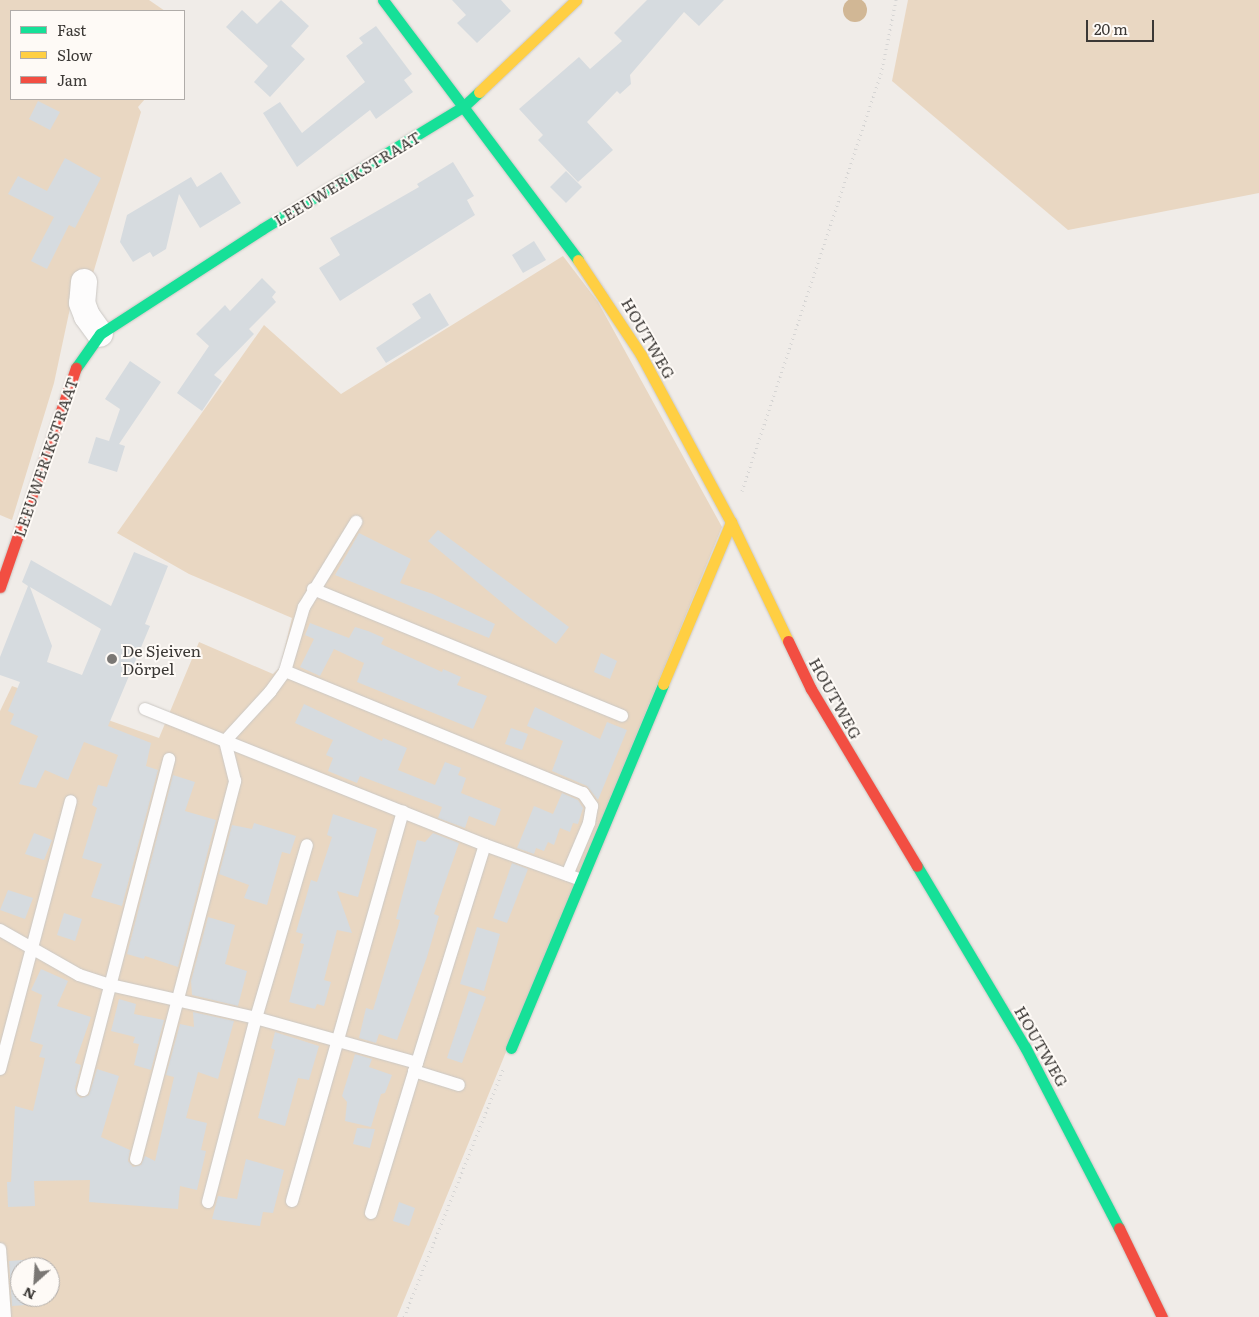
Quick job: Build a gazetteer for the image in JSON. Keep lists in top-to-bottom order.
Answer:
{
  "streets": {
    "street": ["LEEUWERIKSTRAAT", "HOUTWEG"]
  },
  "crossings": [
    ["LEEUWERIKSTRAAT", "HOUTWEG"]
  ],
  "places": ["De Sjeiven Dörpel"],
  "legend": ["Fast", "Slow", "Jam"],
  "scale_bar": "20 m",
  "north": "bottom left"
}
